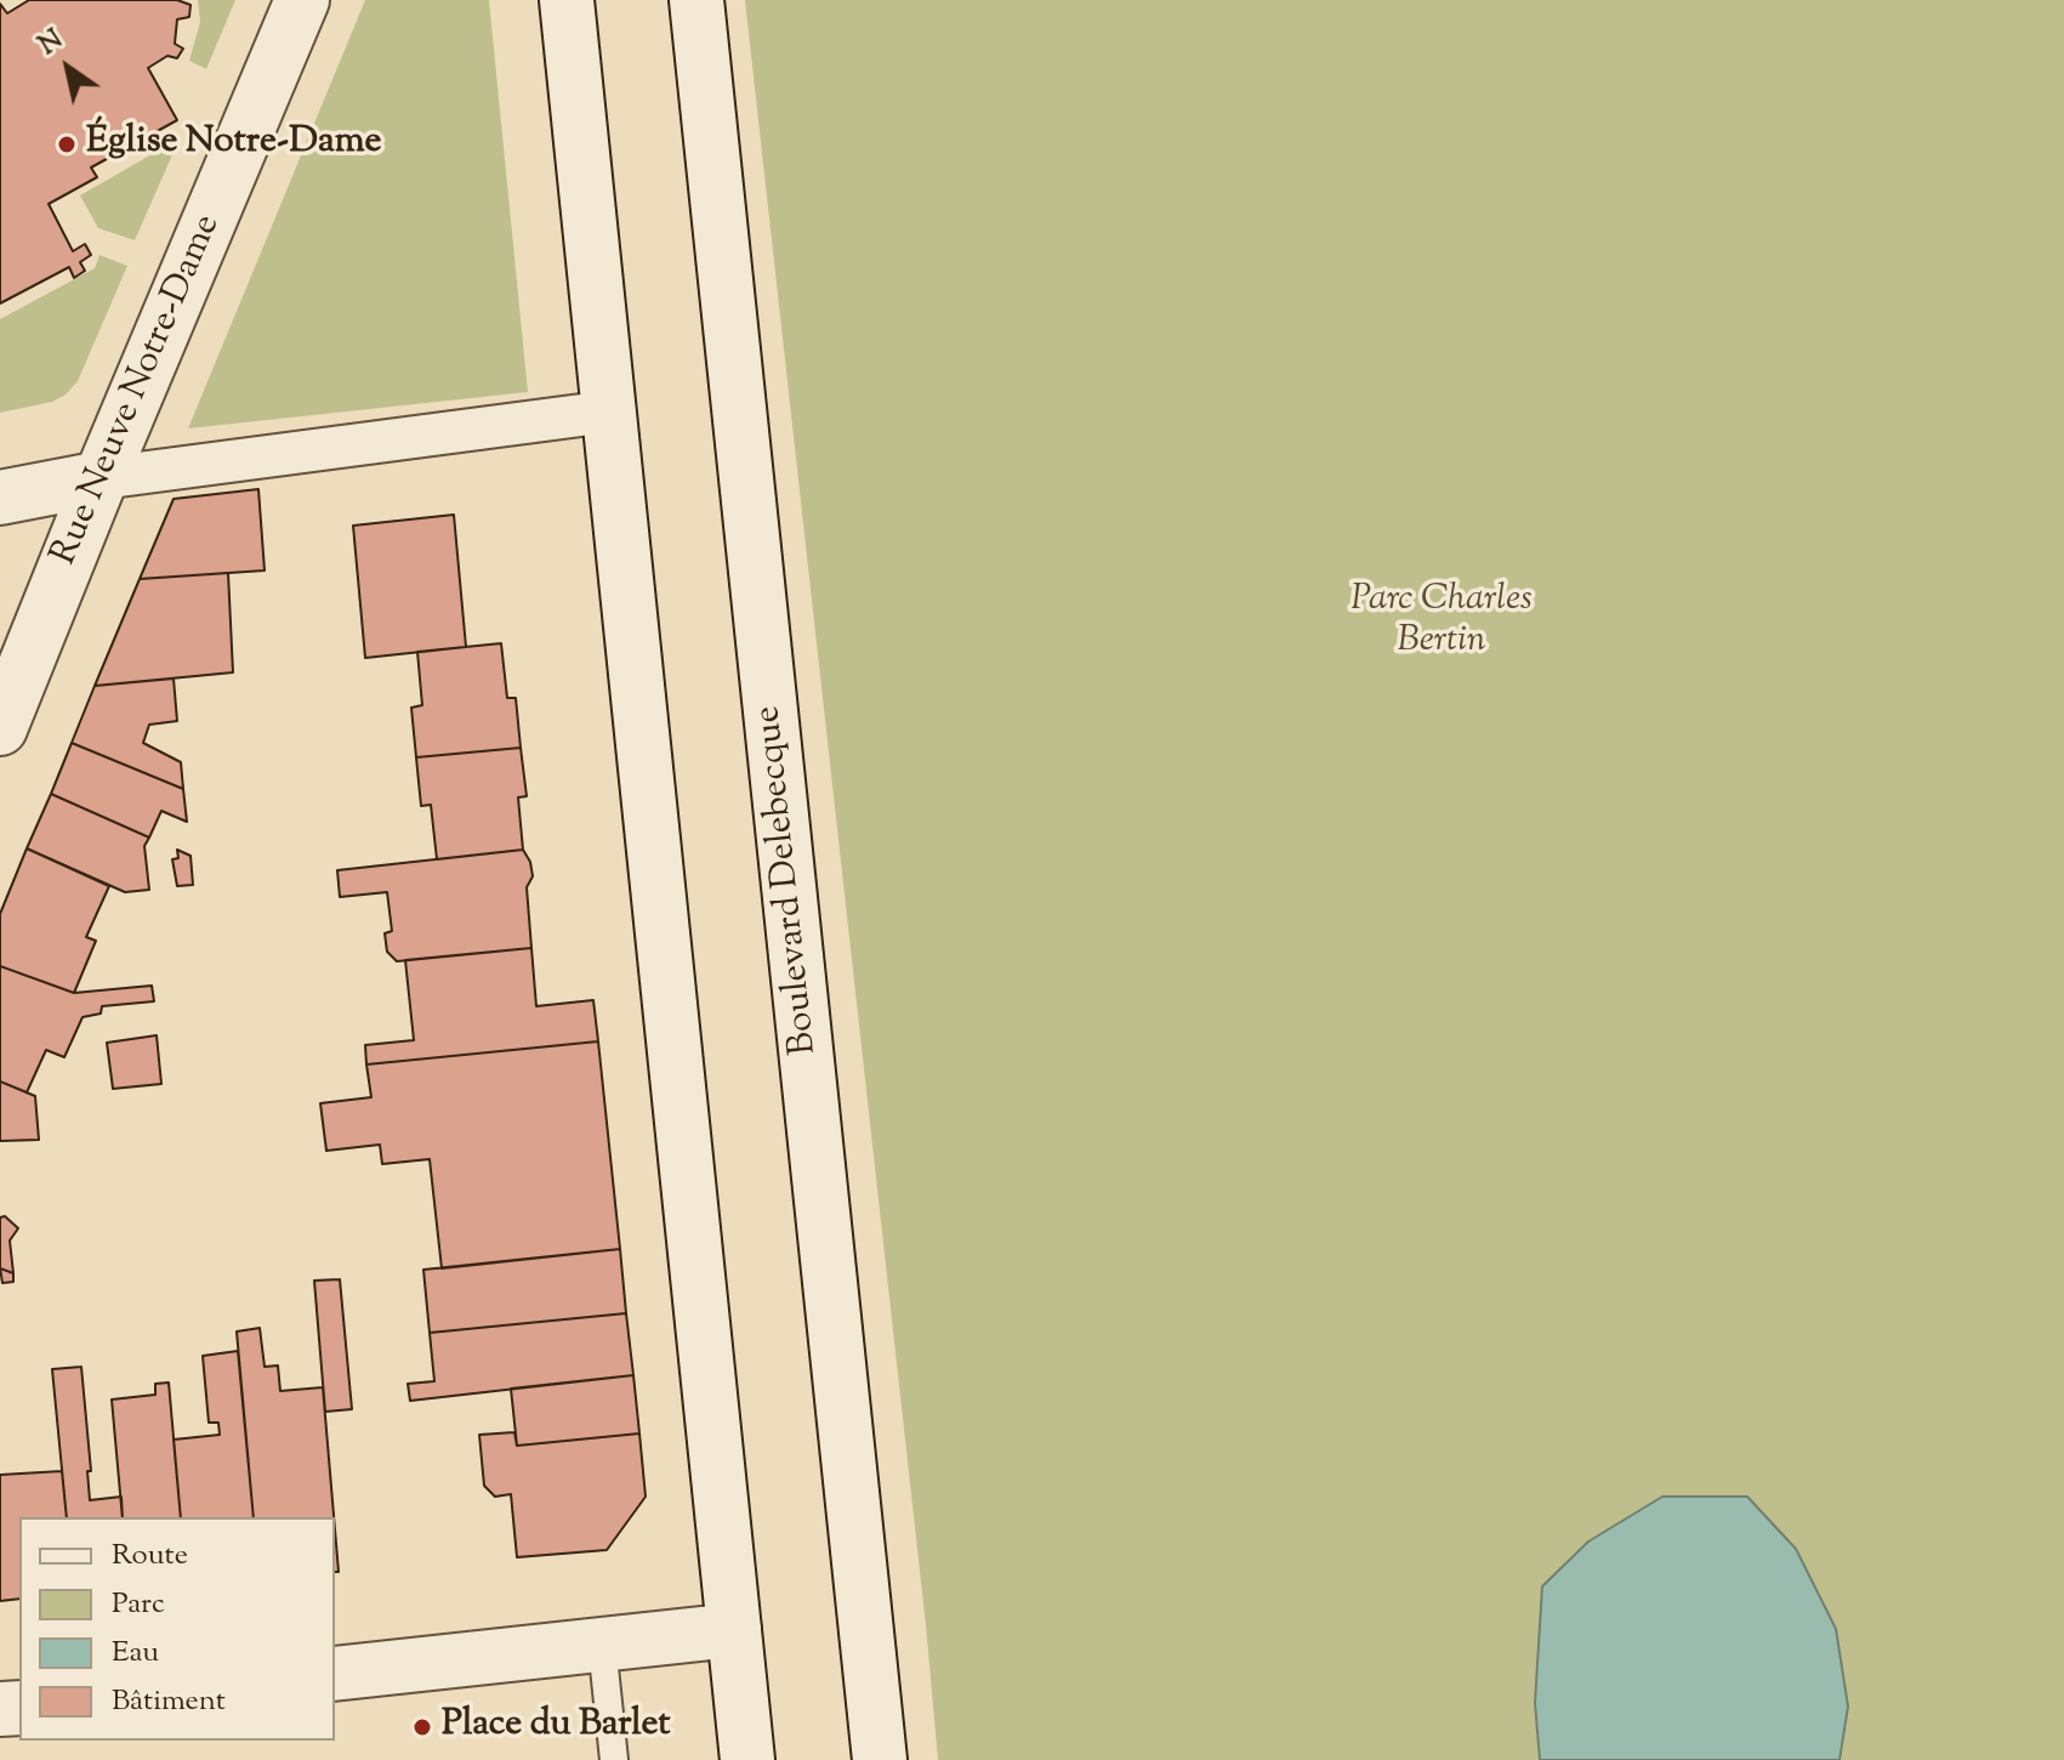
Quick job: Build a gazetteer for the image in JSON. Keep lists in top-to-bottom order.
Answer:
{
  "streets": {
    "main road": ["Rue Neuve Notre-Dame", "Boulevard Delebecque"]
  },
  "parks": ["Parc Charles Bertin"],
  "places": ["Église Notre-Dame", "Place du Barlet"],
  "legend": [
    "Route",
    "Parc",
    "Eau",
    "Bâtiment"
  ],
  "north": "top left"
}
